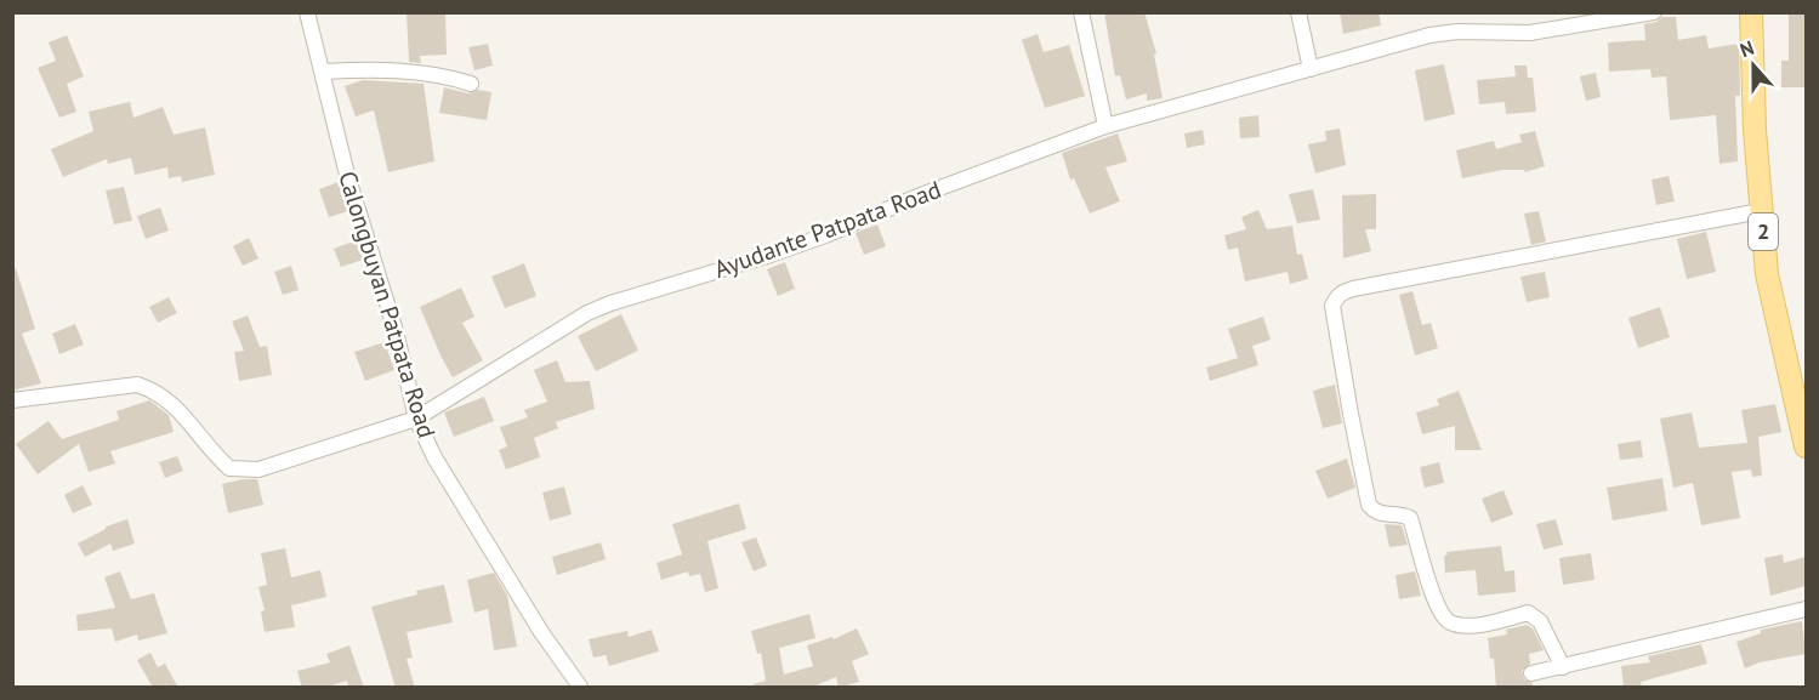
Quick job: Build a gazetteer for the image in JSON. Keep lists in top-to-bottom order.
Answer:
{
  "streets": {
    "main road": ["2"],
    "street": ["Ayudante Patpata Road", "Calongbuyan Patpata Road"]
  },
  "crossings": [
    ["Ayudante Patpata Road", "Calongbuyan Patpata Road"]
  ],
  "north": "top"
}
